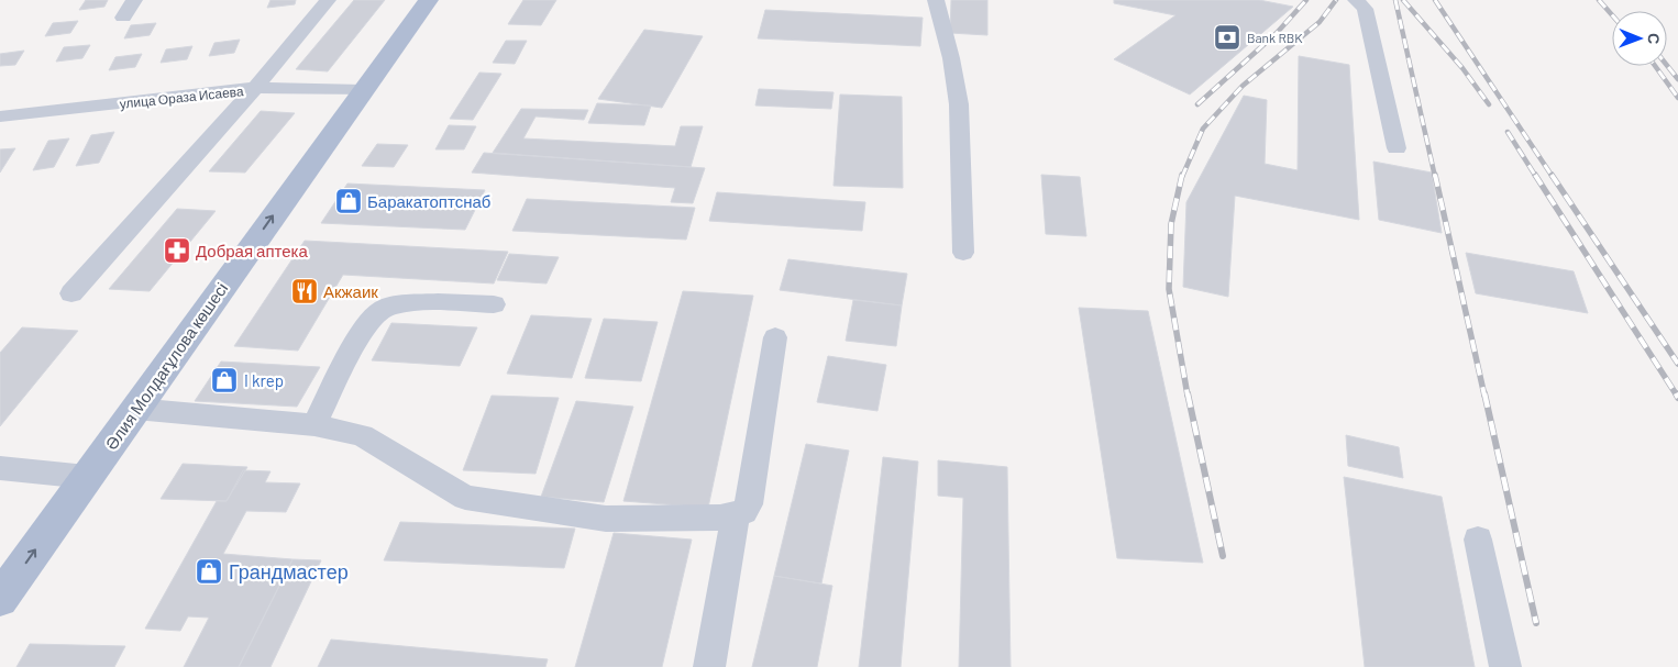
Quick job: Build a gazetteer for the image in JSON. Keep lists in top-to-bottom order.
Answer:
{
  "streets": {
    "main road": ["Әлия Молдағұлова көшесі"],
    "street": ["улица Ораза Исаева"]
  },
  "crossings": [
    ["улица Ораза Исаева", "Әлия Молдағұлова көшесі"]
  ],
  "one_way": ["Әлия Молдағұлова көшесі"],
  "places": {
    "bank": ["Bank RBK"],
    "shop": ["Баракатоптснаб", "I krep", "Грандмастер"],
    "pharmacy": ["Добрая аптека"],
    "restaurant": ["Акжаик"]
  },
  "north": "right"
}
